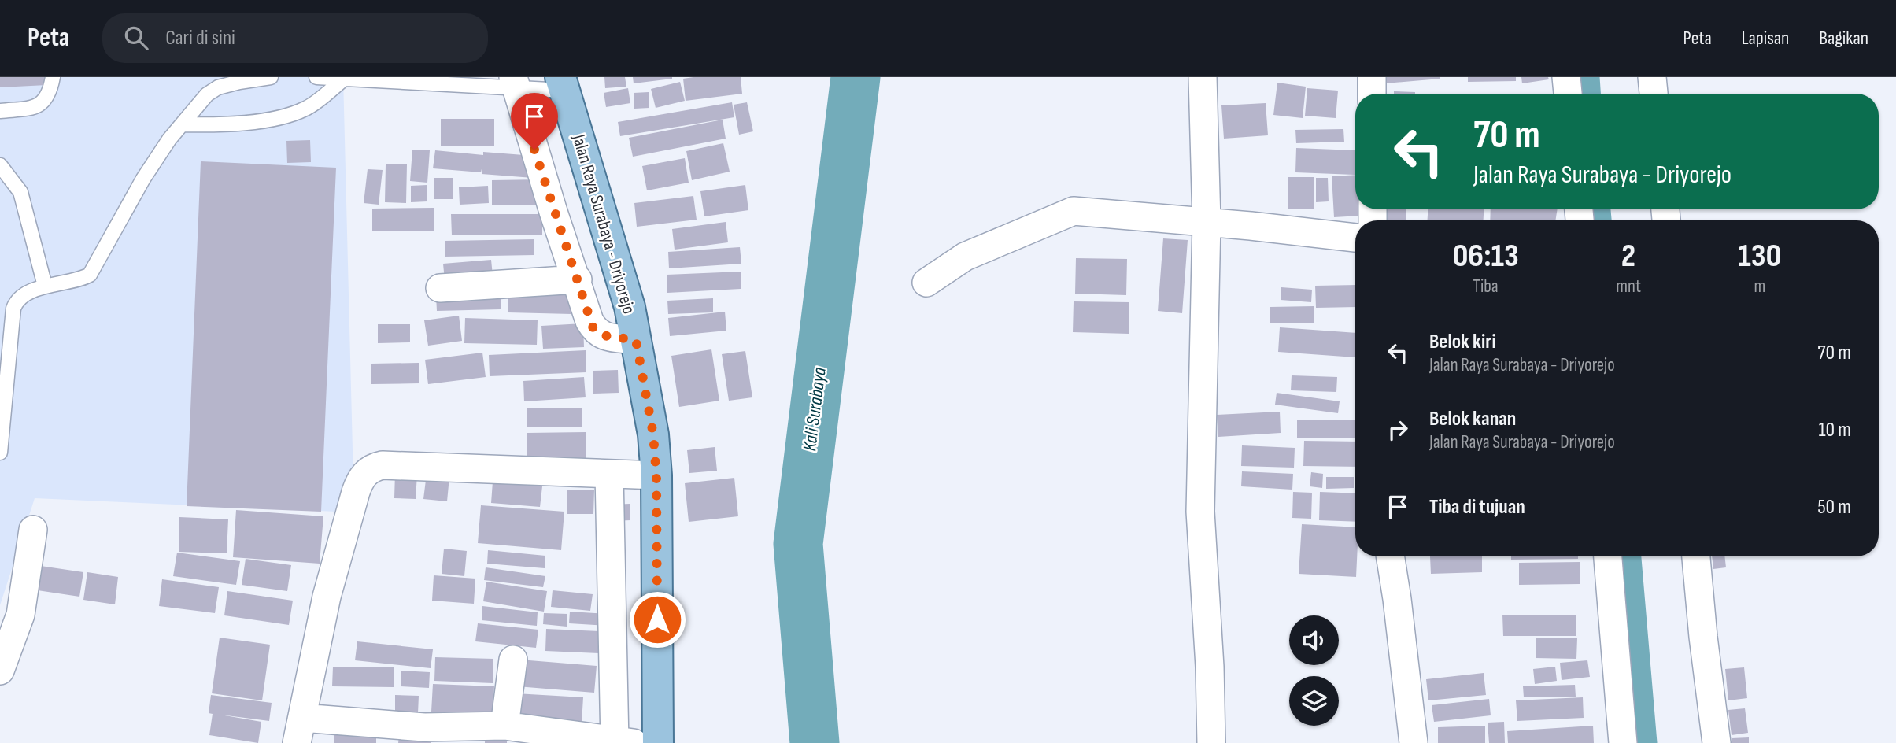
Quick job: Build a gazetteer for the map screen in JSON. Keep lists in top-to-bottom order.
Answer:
{
  "streets": {
    "main road": ["Jalan Raya Surabaya - Driyorejo"]
  },
  "water": ["Kali Surabaya"],
  "page": {
    "header": "Peta",
    "search": "Cari di sini",
    "nav": ["Peta", "Lapisan", "Bagikan"],
    "turn": ["70 m", "Jalan Raya Surabaya - Driyorejo"],
    "eta": [
      "06:13",
      "Tiba",
      "2",
      "mnt",
      "130",
      "m"
    ],
    "list": [
      {
        "name": "Belok kiri",
        "note": "Jalan Raya Surabaya - Driyorejo",
        "value": "70 m"
      },
      {
        "name": "Belok kanan",
        "note": "Jalan Raya Surabaya - Driyorejo",
        "value": "10 m"
      },
      {
        "name": "Tiba di tujuan",
        "value": "50 m"
      }
    ]
  }
}
